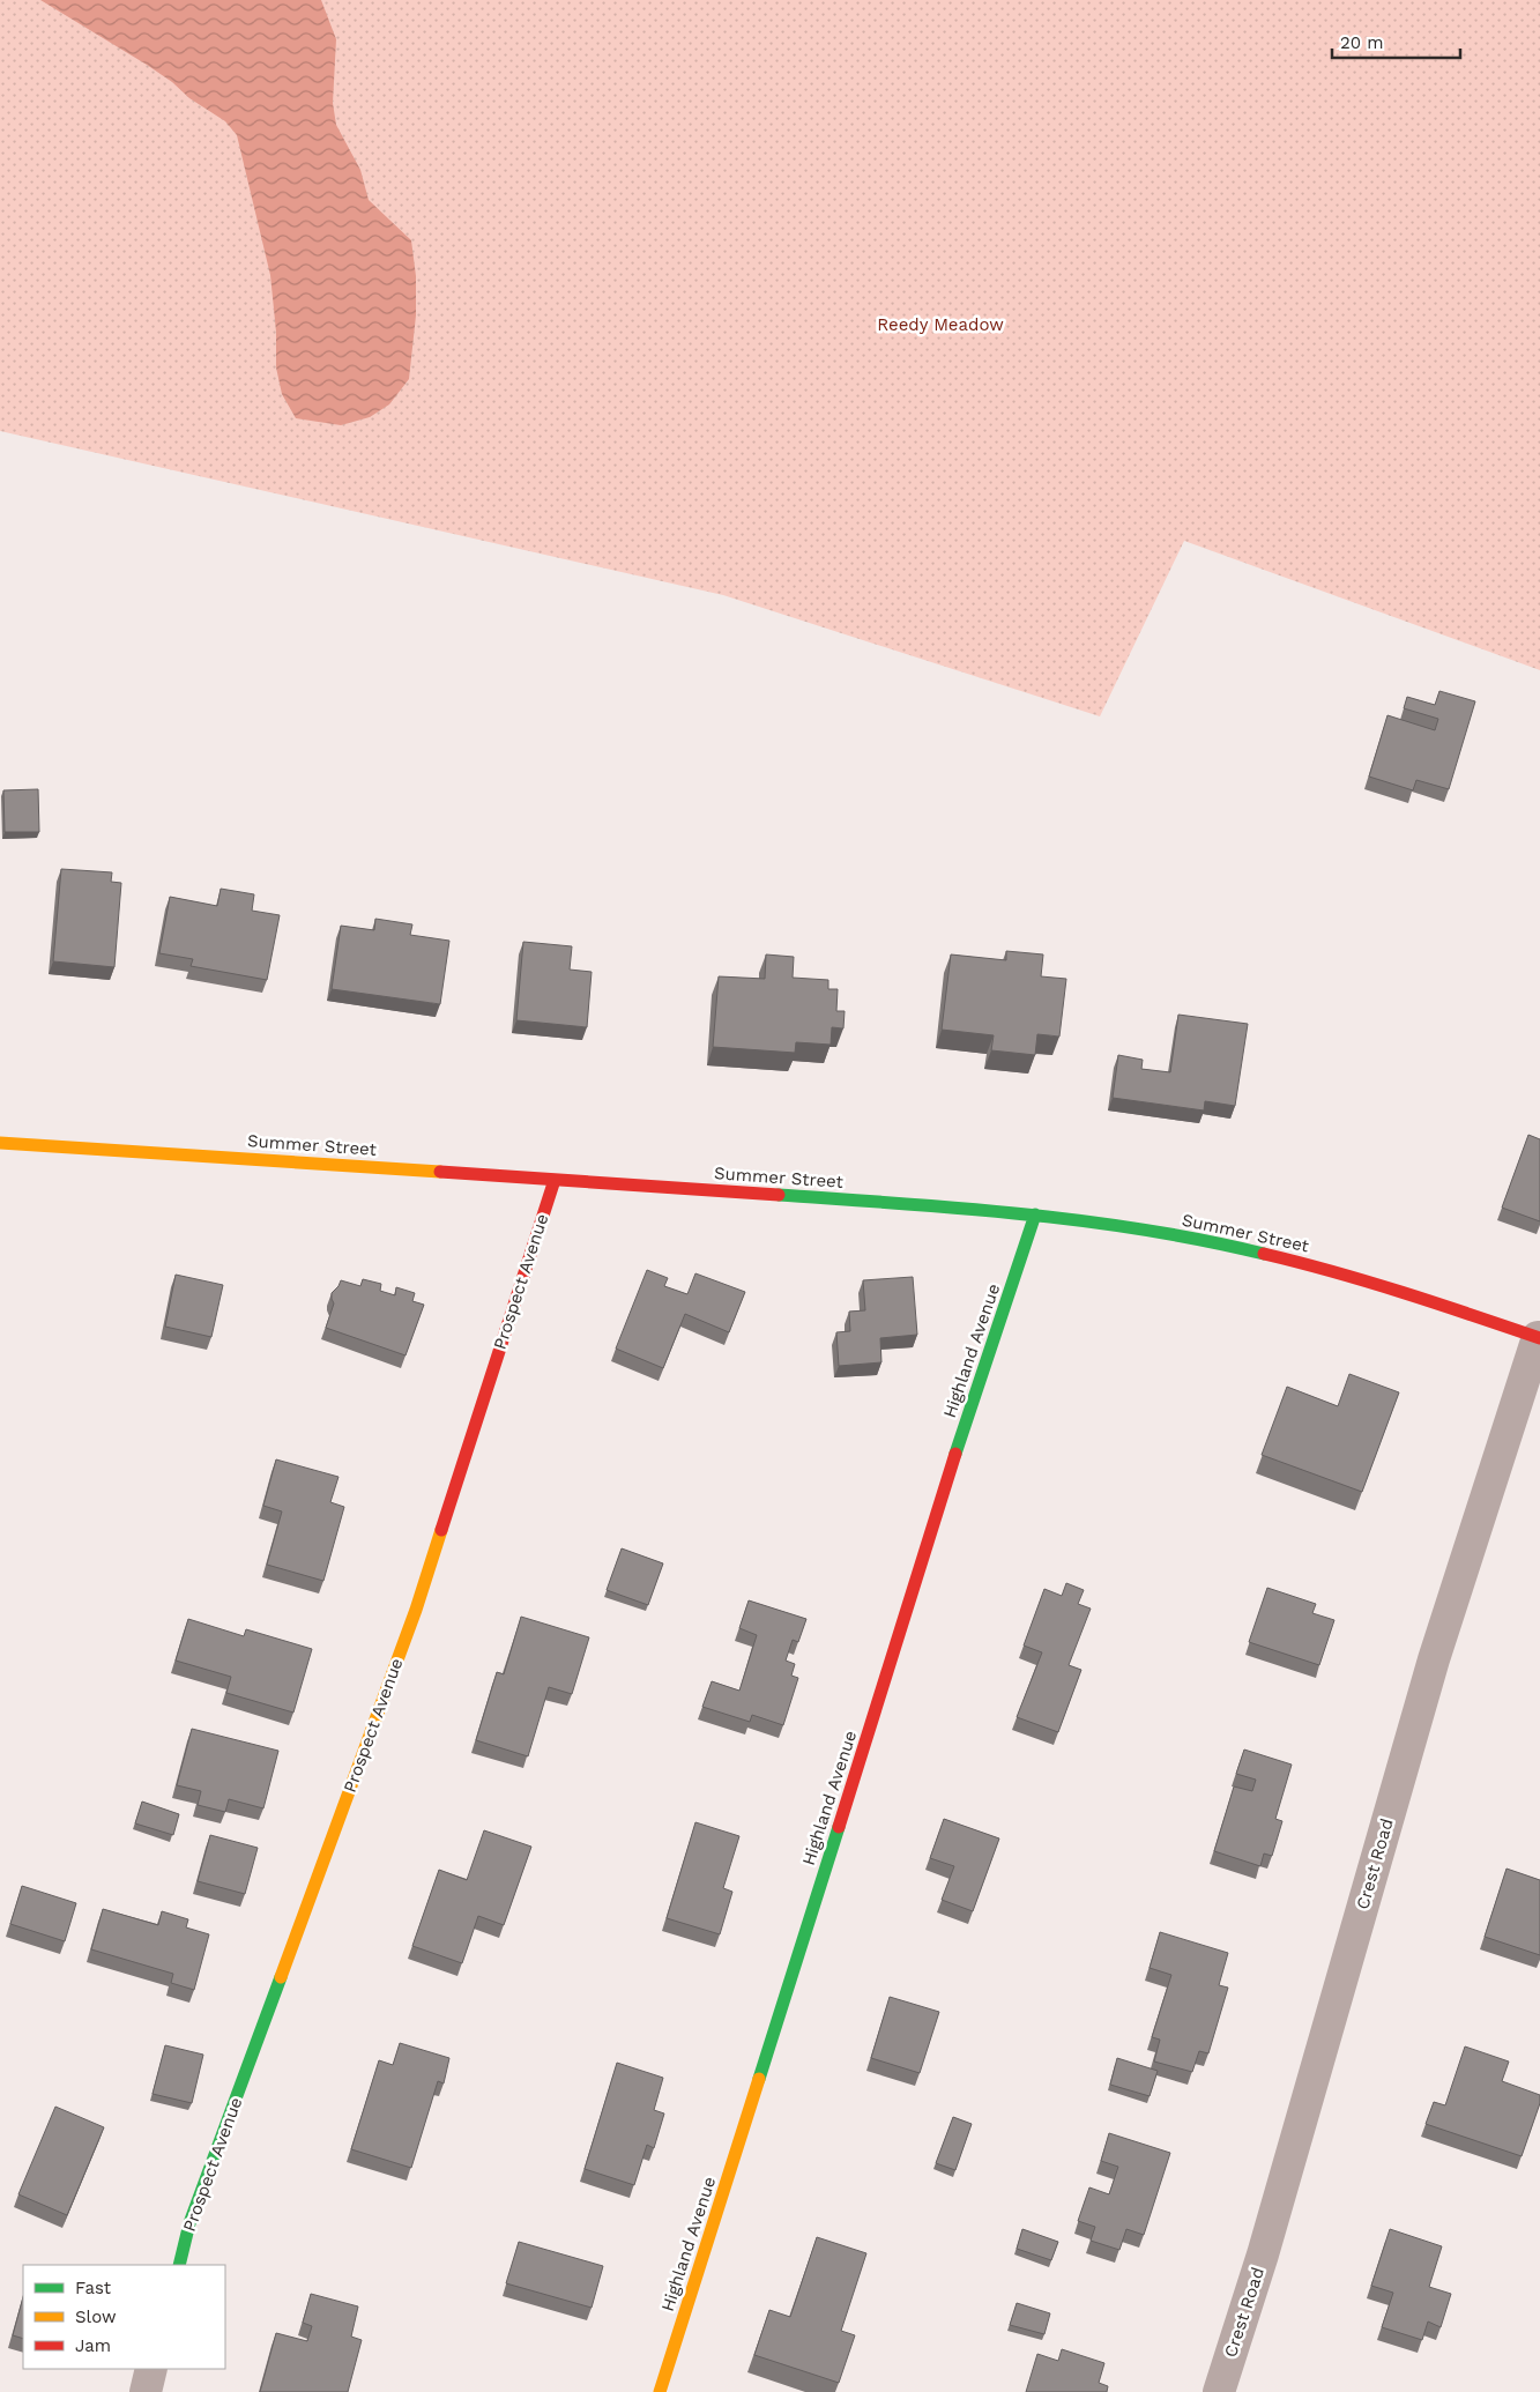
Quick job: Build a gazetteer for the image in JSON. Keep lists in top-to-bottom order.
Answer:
{
  "streets": {
    "street": [
      "Summer Street",
      "Prospect Avenue",
      "Highland Avenue",
      "Crest Road"
    ]
  },
  "crossings": [
    ["Summer Street", "Prospect Avenue"],
    ["Summer Street", "Highland Avenue"],
    ["Summer Street", "Crest Road"]
  ],
  "parks": ["Reedy Meadow"],
  "legend": ["Fast", "Slow", "Jam"],
  "scale_bar": "20 m"
}
